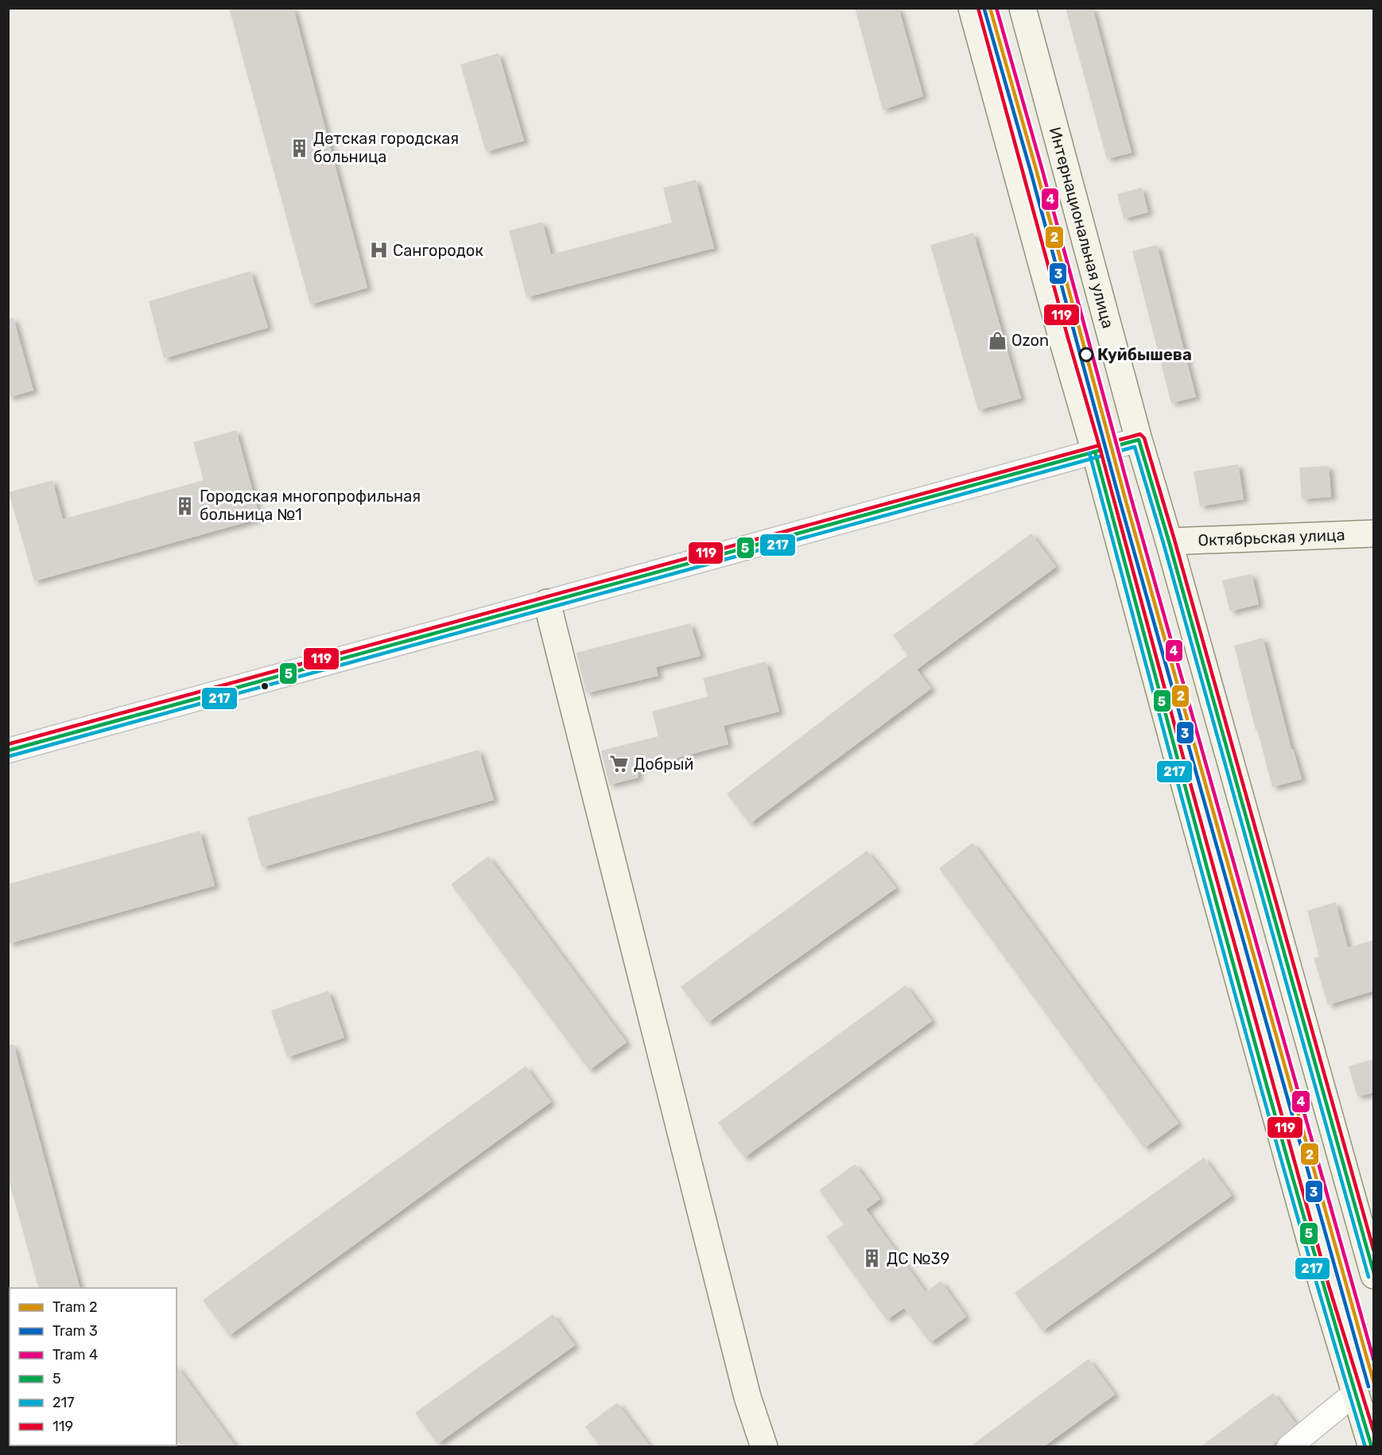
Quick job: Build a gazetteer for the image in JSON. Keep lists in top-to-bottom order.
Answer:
{
  "streets": {
    "main road": ["Интернациональная улица", "Октябрьская улица"]
  },
  "crossings": [
    ["Интернациональная улица", "Октябрьская улица"]
  ],
  "places": {
    "building": ["Детская городская больница", "Городская многопрофильная больница №1", "ДС №39"],
    "hospital": ["Сангородок"],
    "shop": ["Ozon"],
    "other": ["Куйбышева"],
    "supermarket": ["Добрый"]
  },
  "lines": [
    "tram line 2",
    "tram line 4",
    "transit line 119",
    "tram line 3",
    "transit line 5",
    "transit line 217"
  ],
  "legend": [
    "Tram 2",
    "Tram 3",
    "Tram 4",
    "5",
    "217",
    "119"
  ]
}
